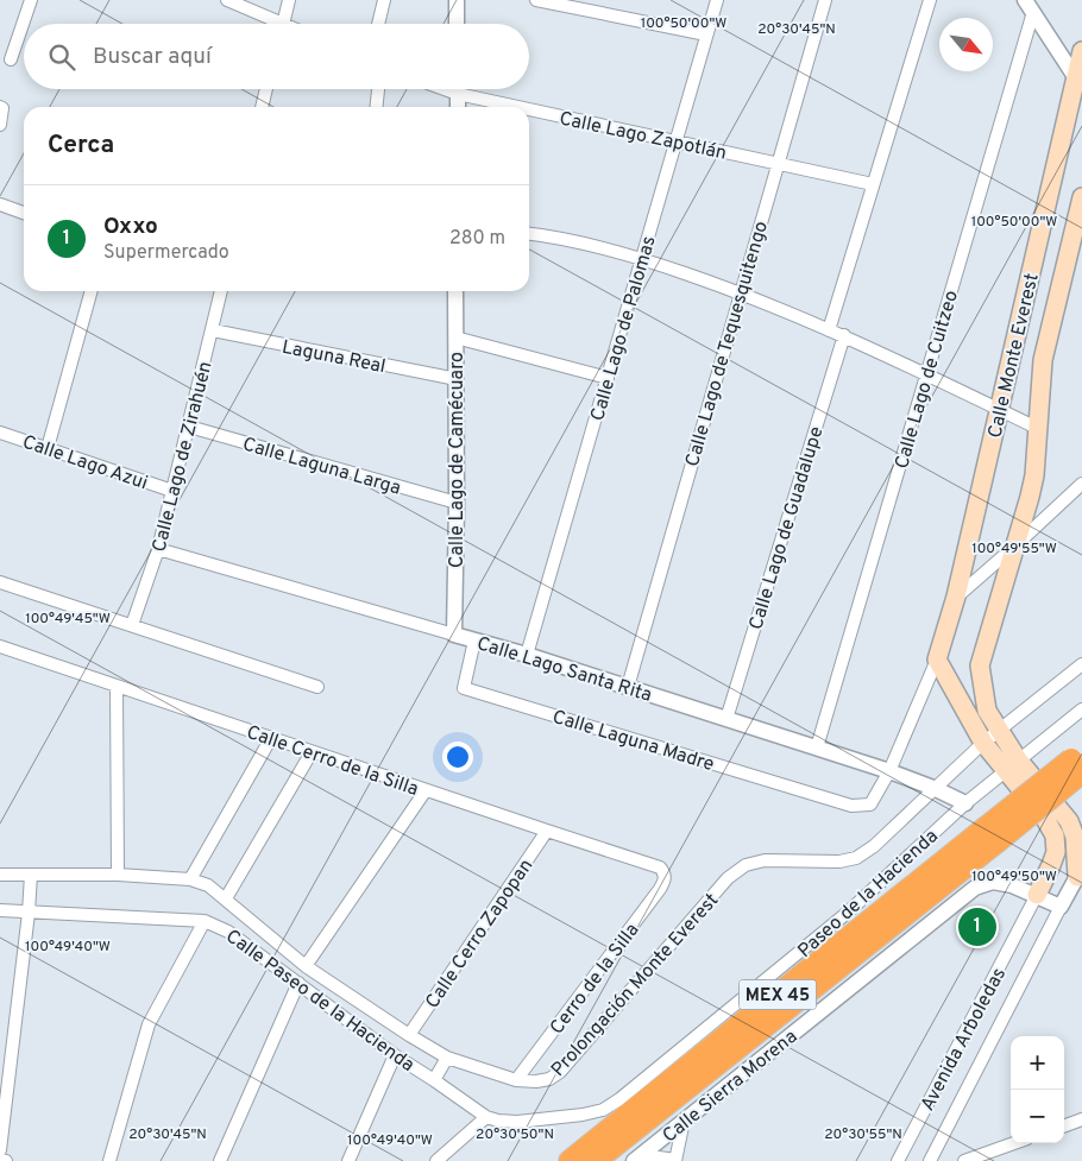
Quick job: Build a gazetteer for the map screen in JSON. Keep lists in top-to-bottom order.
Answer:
{
  "streets": {
    "highway": ["MEX 45"],
    "main road": ["Calle Monte Everest", "Avenida Arboledas"],
    "street": [
      "Calle Lago Zapotlán",
      "Calle Lago de Palomas",
      "Calle Lago de Tequesquitengo",
      "Laguna Real",
      "Calle Lago de Cuitzeo",
      "Calle Lago de Zirahuén",
      "Calle Lago de Camécuaro",
      "Calle Lago Azui",
      "Calle Laguna Larga",
      "Calle Lago de Guadalupe",
      "Calle Lago Santa Rita",
      "Calle Laguna Madre",
      "Calle Cerro de la Silla",
      "Paseo de la Hacienda",
      "Calle Cerro Zapopan",
      "Cerro de la Silla",
      "Prolongación Monte Everest",
      "Calle Paseo de la Hacienda",
      "Calle Sierra Morena"
    ]
  },
  "crossings": [
    ["Calle Lago Zapotlán", "Calle Lago de Palomas"],
    ["Calle Lago Zapotlán", "Calle Lago de Tequesquitengo"],
    ["Calle Lago de Palomas", "Calle Lago Santa Rita"],
    ["Calle Lago de Tequesquitengo", "Calle Lago Santa Rita"],
    ["Laguna Real", "Calle Lago de Zirahuén"],
    ["Laguna Real", "Calle Lago de Camécuaro"],
    ["Calle Monte Everest", "Calle Lago Santa Rita"],
    ["Calle Monte Everest", "Calle Laguna Madre"],
    ["Calle Monte Everest", "Paseo de la Hacienda"],
    ["Calle Monte Everest", "Avenida Arboledas"],
    ["Calle Lago de Cuitzeo", "Calle Lago Santa Rita"],
    ["Calle Lago de Zirahuén", "Calle Lago Azui"],
    ["Calle Lago de Zirahuén", "Calle Laguna Larga"],
    ["Calle Lago de Zirahuén", "Calle Lago Santa Rita"],
    ["Calle Lago de Camécuaro", "Calle Laguna Larga"],
    ["Calle Lago de Camécuaro", "Calle Lago Santa Rita"],
    ["Calle Lago de Guadalupe", "Calle Lago Santa Rita"],
    ["Calle Lago Santa Rita", "Calle Laguna Madre"],
    ["Calle Lago Santa Rita", "Paseo de la Hacienda"],
    ["Calle Lago Santa Rita", "Prolongación Monte Everest"],
    ["Calle Cerro de la Silla", "Calle Cerro Zapopan"],
    ["Calle Cerro de la Silla", "Cerro de la Silla"],
    ["Paseo de la Hacienda", "Calle Paseo de la Hacienda"],
    ["Calle Cerro Zapopan", "Prolongación Monte Everest"],
    ["Cerro de la Silla", "Prolongación Monte Everest"],
    ["Avenida Arboledas", "Calle Sierra Morena"]
  ],
  "north": "bottom right",
  "page": {
    "search": "Buscar aquí",
    "heading": "Cerca",
    "list": [
      {
        "mark": "1",
        "name": "Oxxo",
        "note": "Supermercado",
        "value": "280 m"
      }
    ],
    "pins": "1",
    "map_buttons": ["+", "−"]
  },
  "coordinates": [
    "100°50'00\"W",
    "20°30'45\"N",
    "100°49'55\"W",
    "100°49'45\"W",
    "100°49'50\"W",
    "100°49'40\"W",
    "20°30'50\"N",
    "20°30'55\"N"
  ]
}
